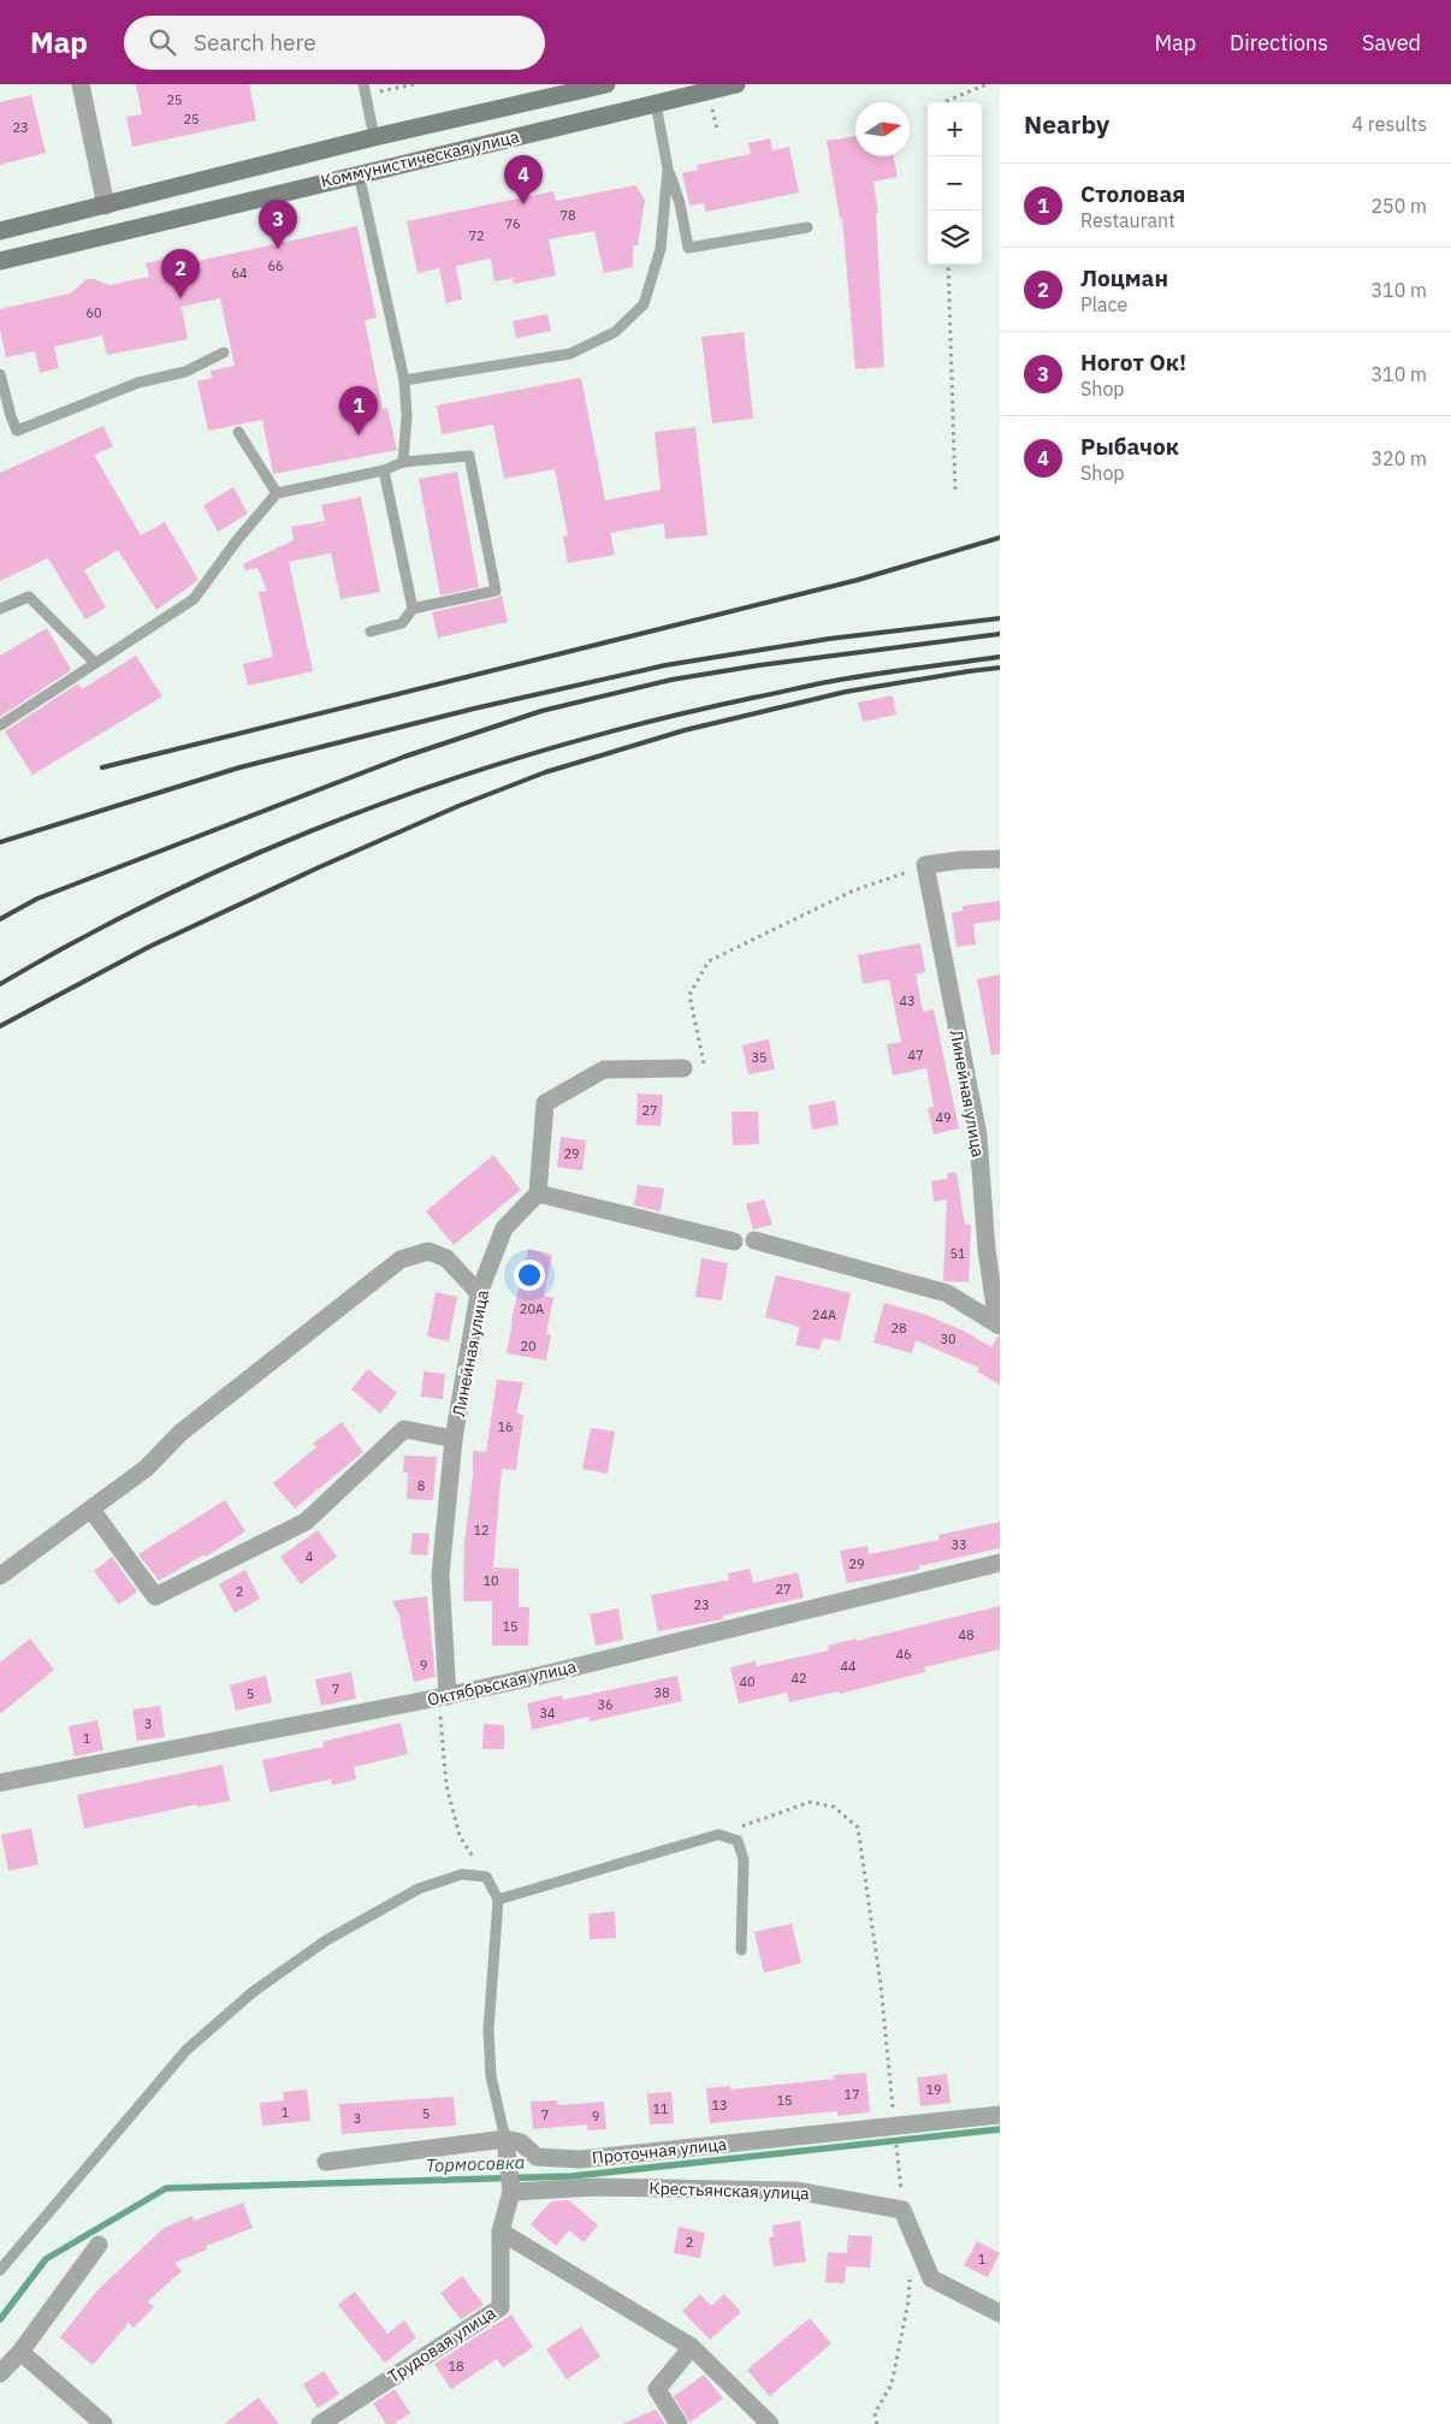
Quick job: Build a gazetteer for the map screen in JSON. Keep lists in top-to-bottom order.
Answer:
{
  "streets": {
    "main road": ["Коммунистическая улица"],
    "street": [
      "Линейная улица",
      "Октябрьская улица",
      "Проточная улица",
      "Крестьянская улица",
      "Трудовая улица"
    ]
  },
  "crossings": [
    ["Линейная улица", "Октябрьская улица"]
  ],
  "water": ["Тормосовка"],
  "house_numbers": [
    "25",
    "25",
    "23",
    "78",
    "76",
    "72",
    "66",
    "64",
    "60",
    "43",
    "47",
    "35",
    "27",
    "49",
    "29",
    "51",
    "20А",
    "24А",
    "28",
    "30",
    "20",
    "16",
    "8",
    "12",
    "33",
    "4",
    "29",
    "10",
    "27",
    "2",
    "23",
    "15",
    "48",
    "46",
    "9",
    "44",
    "42",
    "40",
    "7",
    "38",
    "5",
    "36",
    "34",
    "3",
    "1",
    "19",
    "17",
    "15",
    "13",
    "11",
    "1",
    "5",
    "7",
    "9",
    "3",
    "2",
    "1",
    "18"
  ],
  "north": "right",
  "page": {
    "header": "Map",
    "search": "Search here",
    "nav": ["Map", "Directions", "Saved"],
    "heading": ["Nearby", "4 results"],
    "map_buttons": ["+", "−"],
    "pins": [
      "4",
      "3",
      "2",
      "1"
    ],
    "list": [
      {
        "mark": "1",
        "name": "Столовая",
        "note": "Restaurant",
        "value": "250 m"
      },
      {
        "mark": "2",
        "name": "Лоцман",
        "note": "Place",
        "value": "310 m"
      },
      {
        "mark": "3",
        "name": "Ногот Ок!",
        "note": "Shop",
        "value": "310 m"
      },
      {
        "mark": "4",
        "name": "Рыбачок",
        "note": "Shop",
        "value": "320 m"
      }
    ]
  }
}
